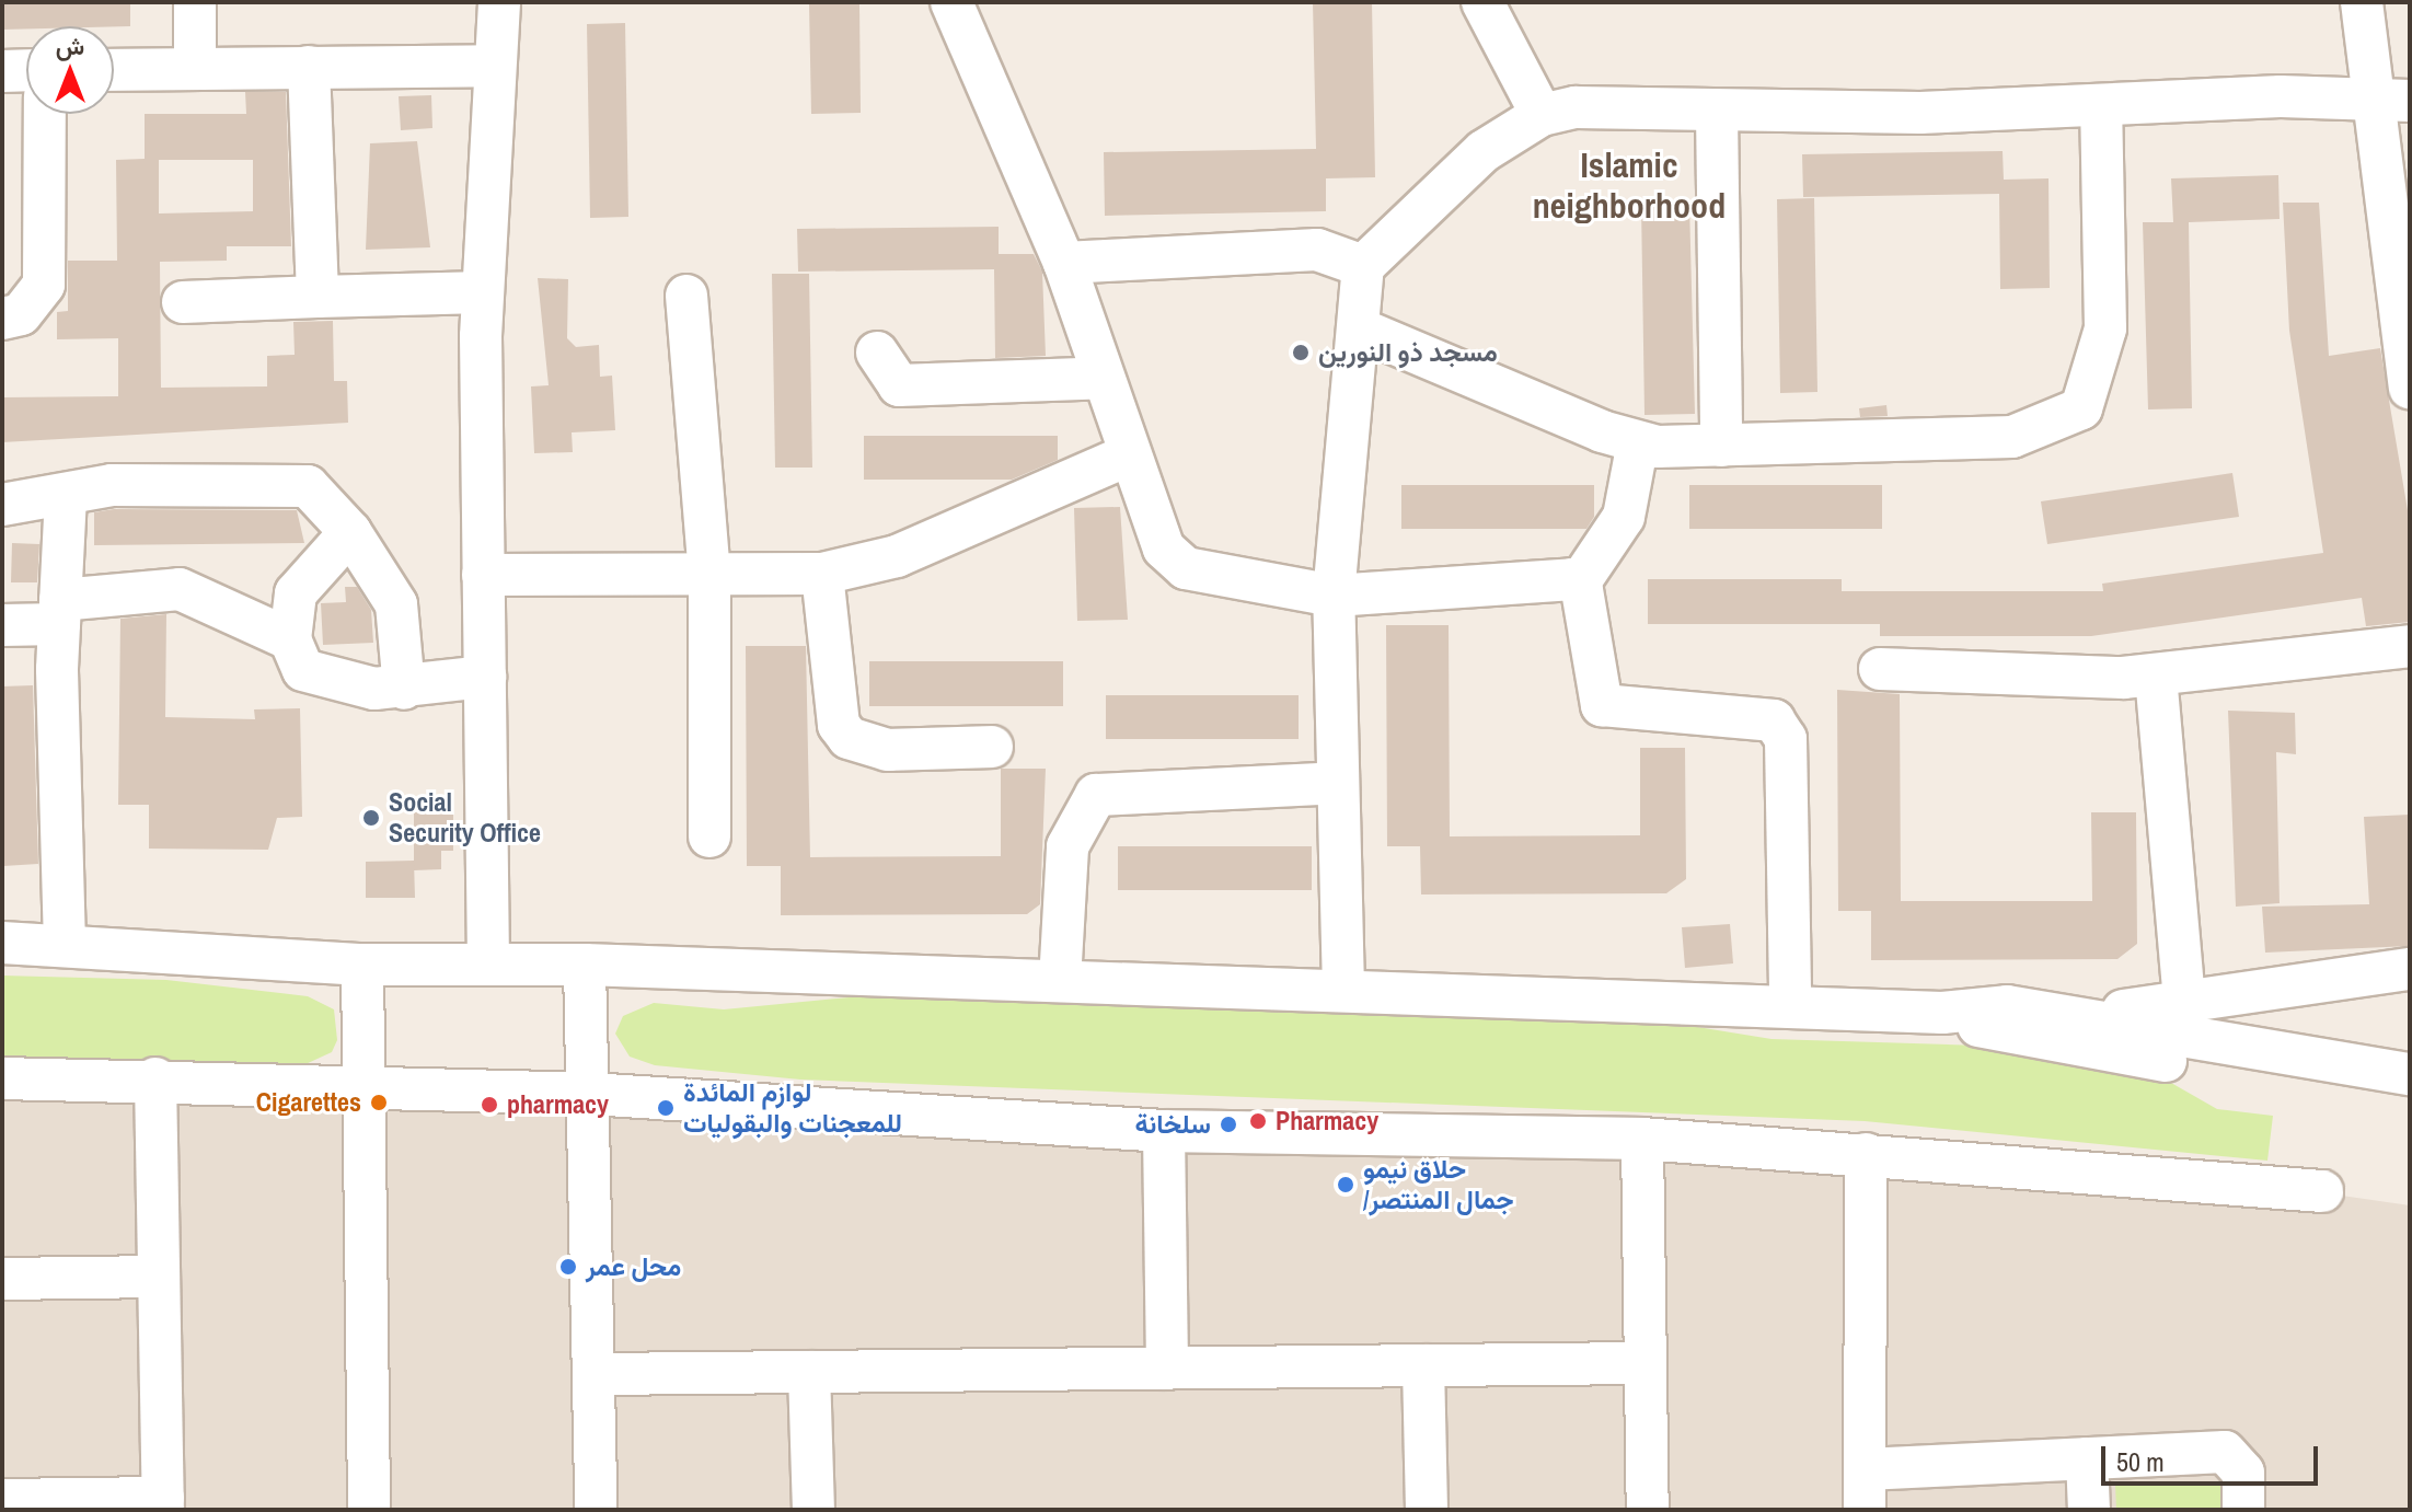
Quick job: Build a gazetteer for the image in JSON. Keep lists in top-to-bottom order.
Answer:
{
  "districts": ["Islamic neighborhood"],
  "places": [
    "مسجد ذو النورين",
    "Social Security Office",
    "Cigarettes",
    "pharmacy",
    "لوازم المائدة للمعجنات والبقوليات",
    "Pharmacy",
    "سلخانة",
    "حلاق نيمو /جمال المنتصر",
    "محل عمر"
  ],
  "scale_bar": "50 m",
  "north": "top"
}
